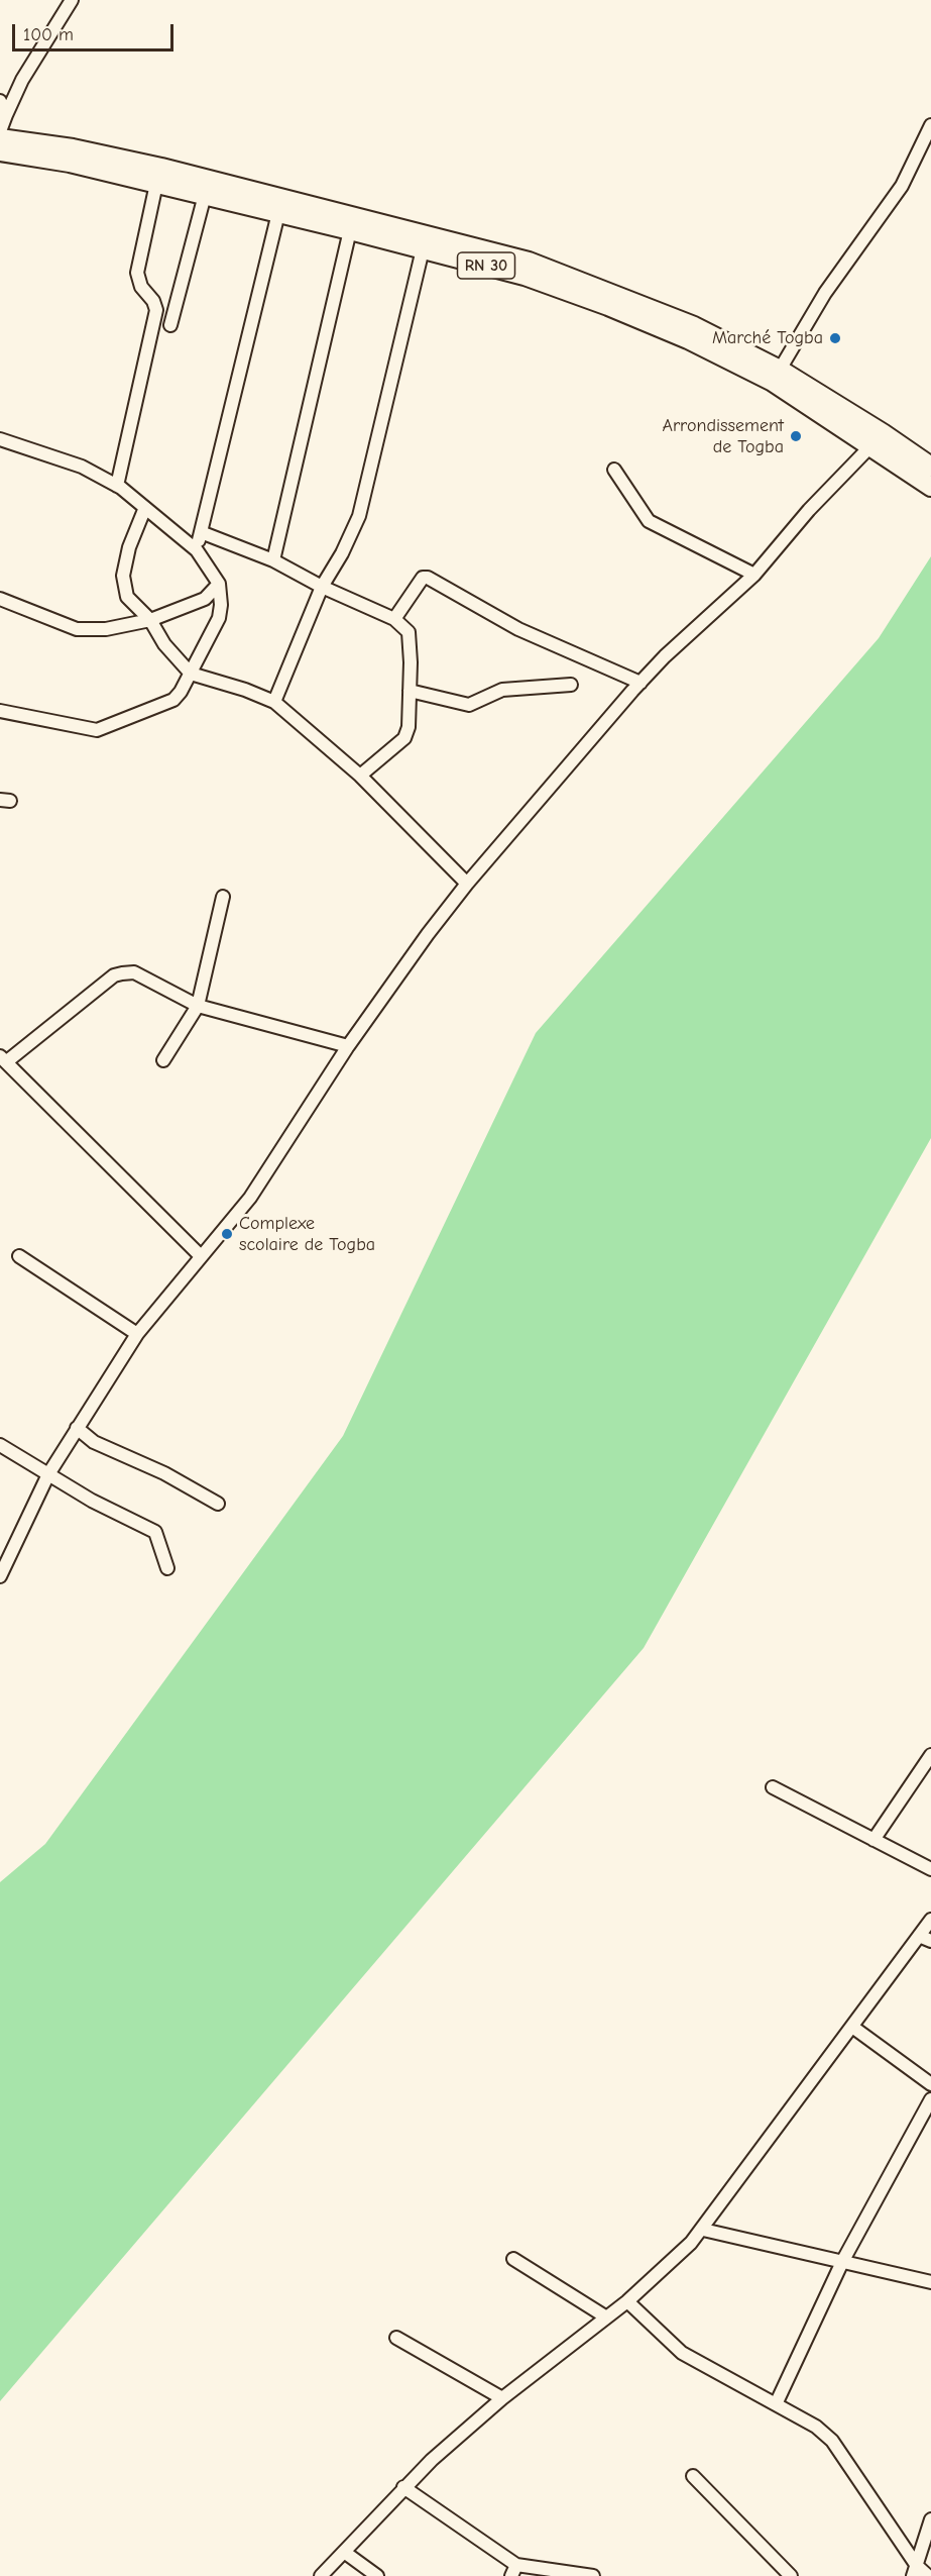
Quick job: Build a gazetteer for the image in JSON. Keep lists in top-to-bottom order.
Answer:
{
  "streets": {
    "main road": ["RN 30"]
  },
  "places": ["Marché Togba", "Arrondissement de Togba", "Complexe scolaire de Togba"],
  "scale_bar": "100 m"
}
